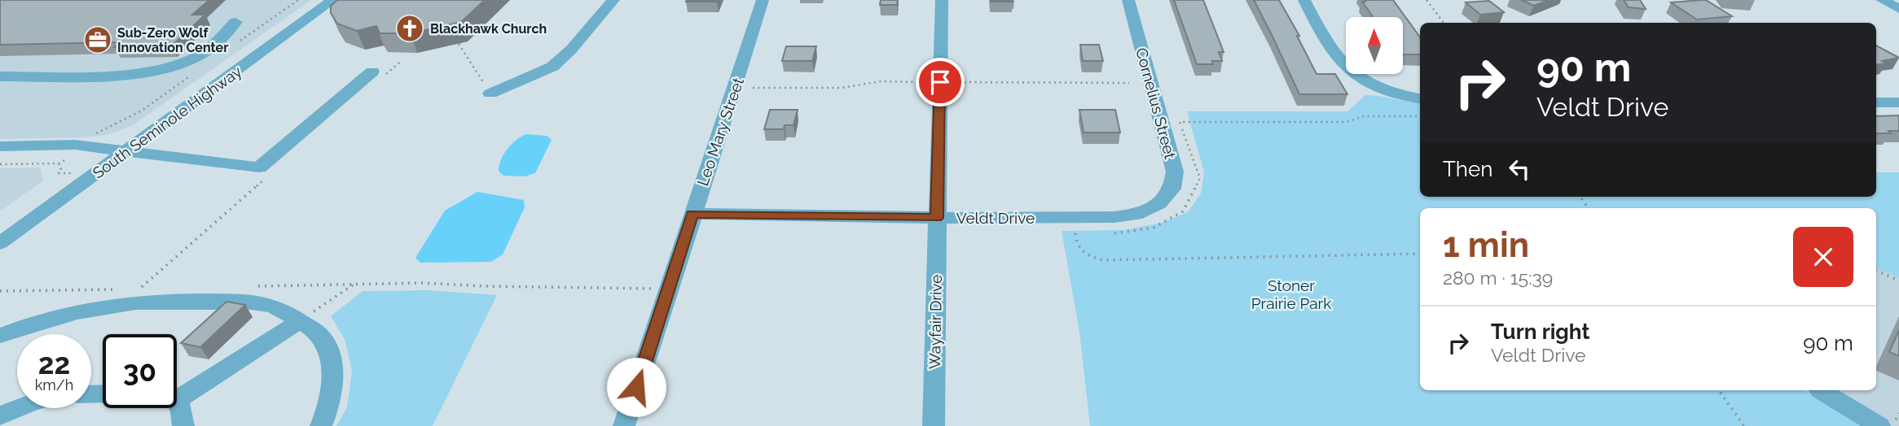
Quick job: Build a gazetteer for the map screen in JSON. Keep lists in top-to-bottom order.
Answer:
{
  "streets": {
    "street": [
      "Cornelius Street",
      "South Seminole Highway",
      "Leo Mary Street",
      "Veldt Drive",
      "Wayfair Drive"
    ]
  },
  "crossings": [
    ["Cornelius Street", "Veldt Drive"],
    ["Leo Mary Street", "Veldt Drive"],
    ["Veldt Drive", "Wayfair Drive"]
  ],
  "parks": ["Stoner Prairie Park"],
  "places": {
    "church": ["Blackhawk Church"],
    "office": ["Sub-Zero Wolf Innovation Center"]
  },
  "north": "top",
  "page": {
    "turn": ["90 m", "Veldt Drive"],
    "then": "Then",
    "heading": ["1 min", "280 m · 15:39"],
    "list": [
      {
        "name": "Turn right",
        "note": "Veldt Drive",
        "value": "90 m"
      }
    ],
    "speed": "22 km/h",
    "limit": "30"
  }
}
